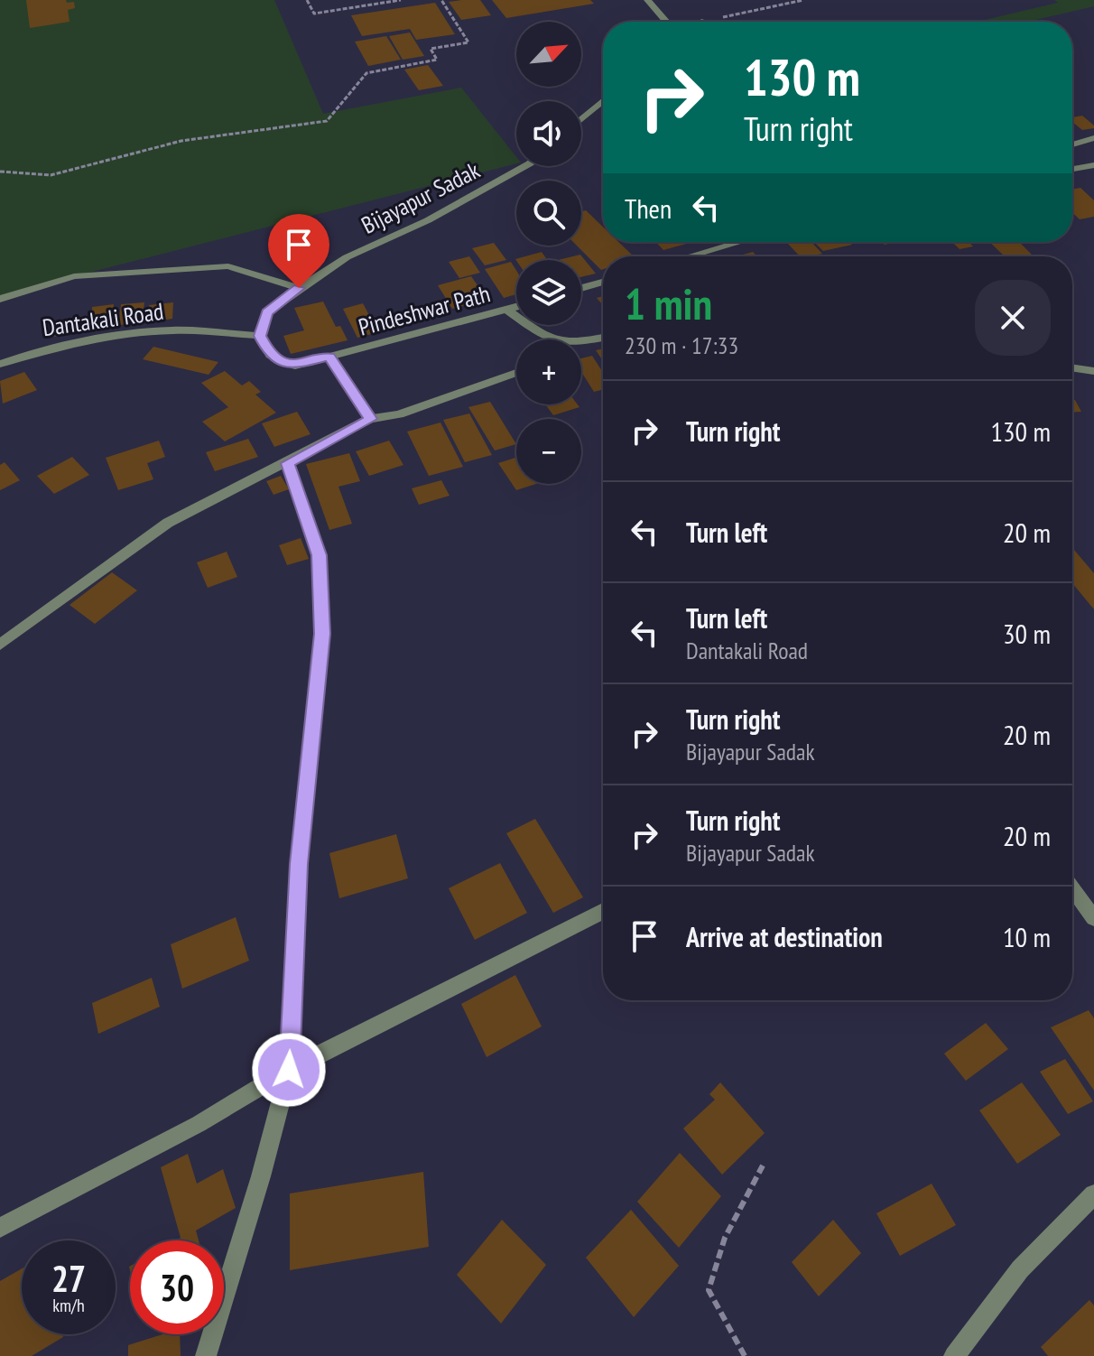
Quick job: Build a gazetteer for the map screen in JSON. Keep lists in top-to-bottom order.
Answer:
{
  "streets": {
    "street": ["Bijayapur Sadak", "Pindeshwar Path", "Dantakali Road"]
  },
  "crossings": [
    ["Bijayapur Sadak", "Dantakali Road"]
  ],
  "north": "top right",
  "page": {
    "map_buttons": ["+", "−"],
    "turn": ["130 m", "Turn right"],
    "then": "Then",
    "heading": ["1 min", "230 m · 17:33"],
    "list": [
      {
        "name": "Turn right",
        "value": "130 m"
      },
      {
        "name": "Turn left",
        "value": "20 m"
      },
      {
        "name": "Turn left",
        "note": "Dantakali Road",
        "value": "30 m"
      },
      {
        "name": "Turn right",
        "note": "Bijayapur Sadak",
        "value": "20 m"
      },
      {
        "name": "Turn right",
        "note": "Bijayapur Sadak",
        "value": "20 m"
      },
      {
        "name": "Arrive at destination",
        "value": "10 m"
      }
    ],
    "speed": "27 km/h",
    "limit": "30"
  }
}
